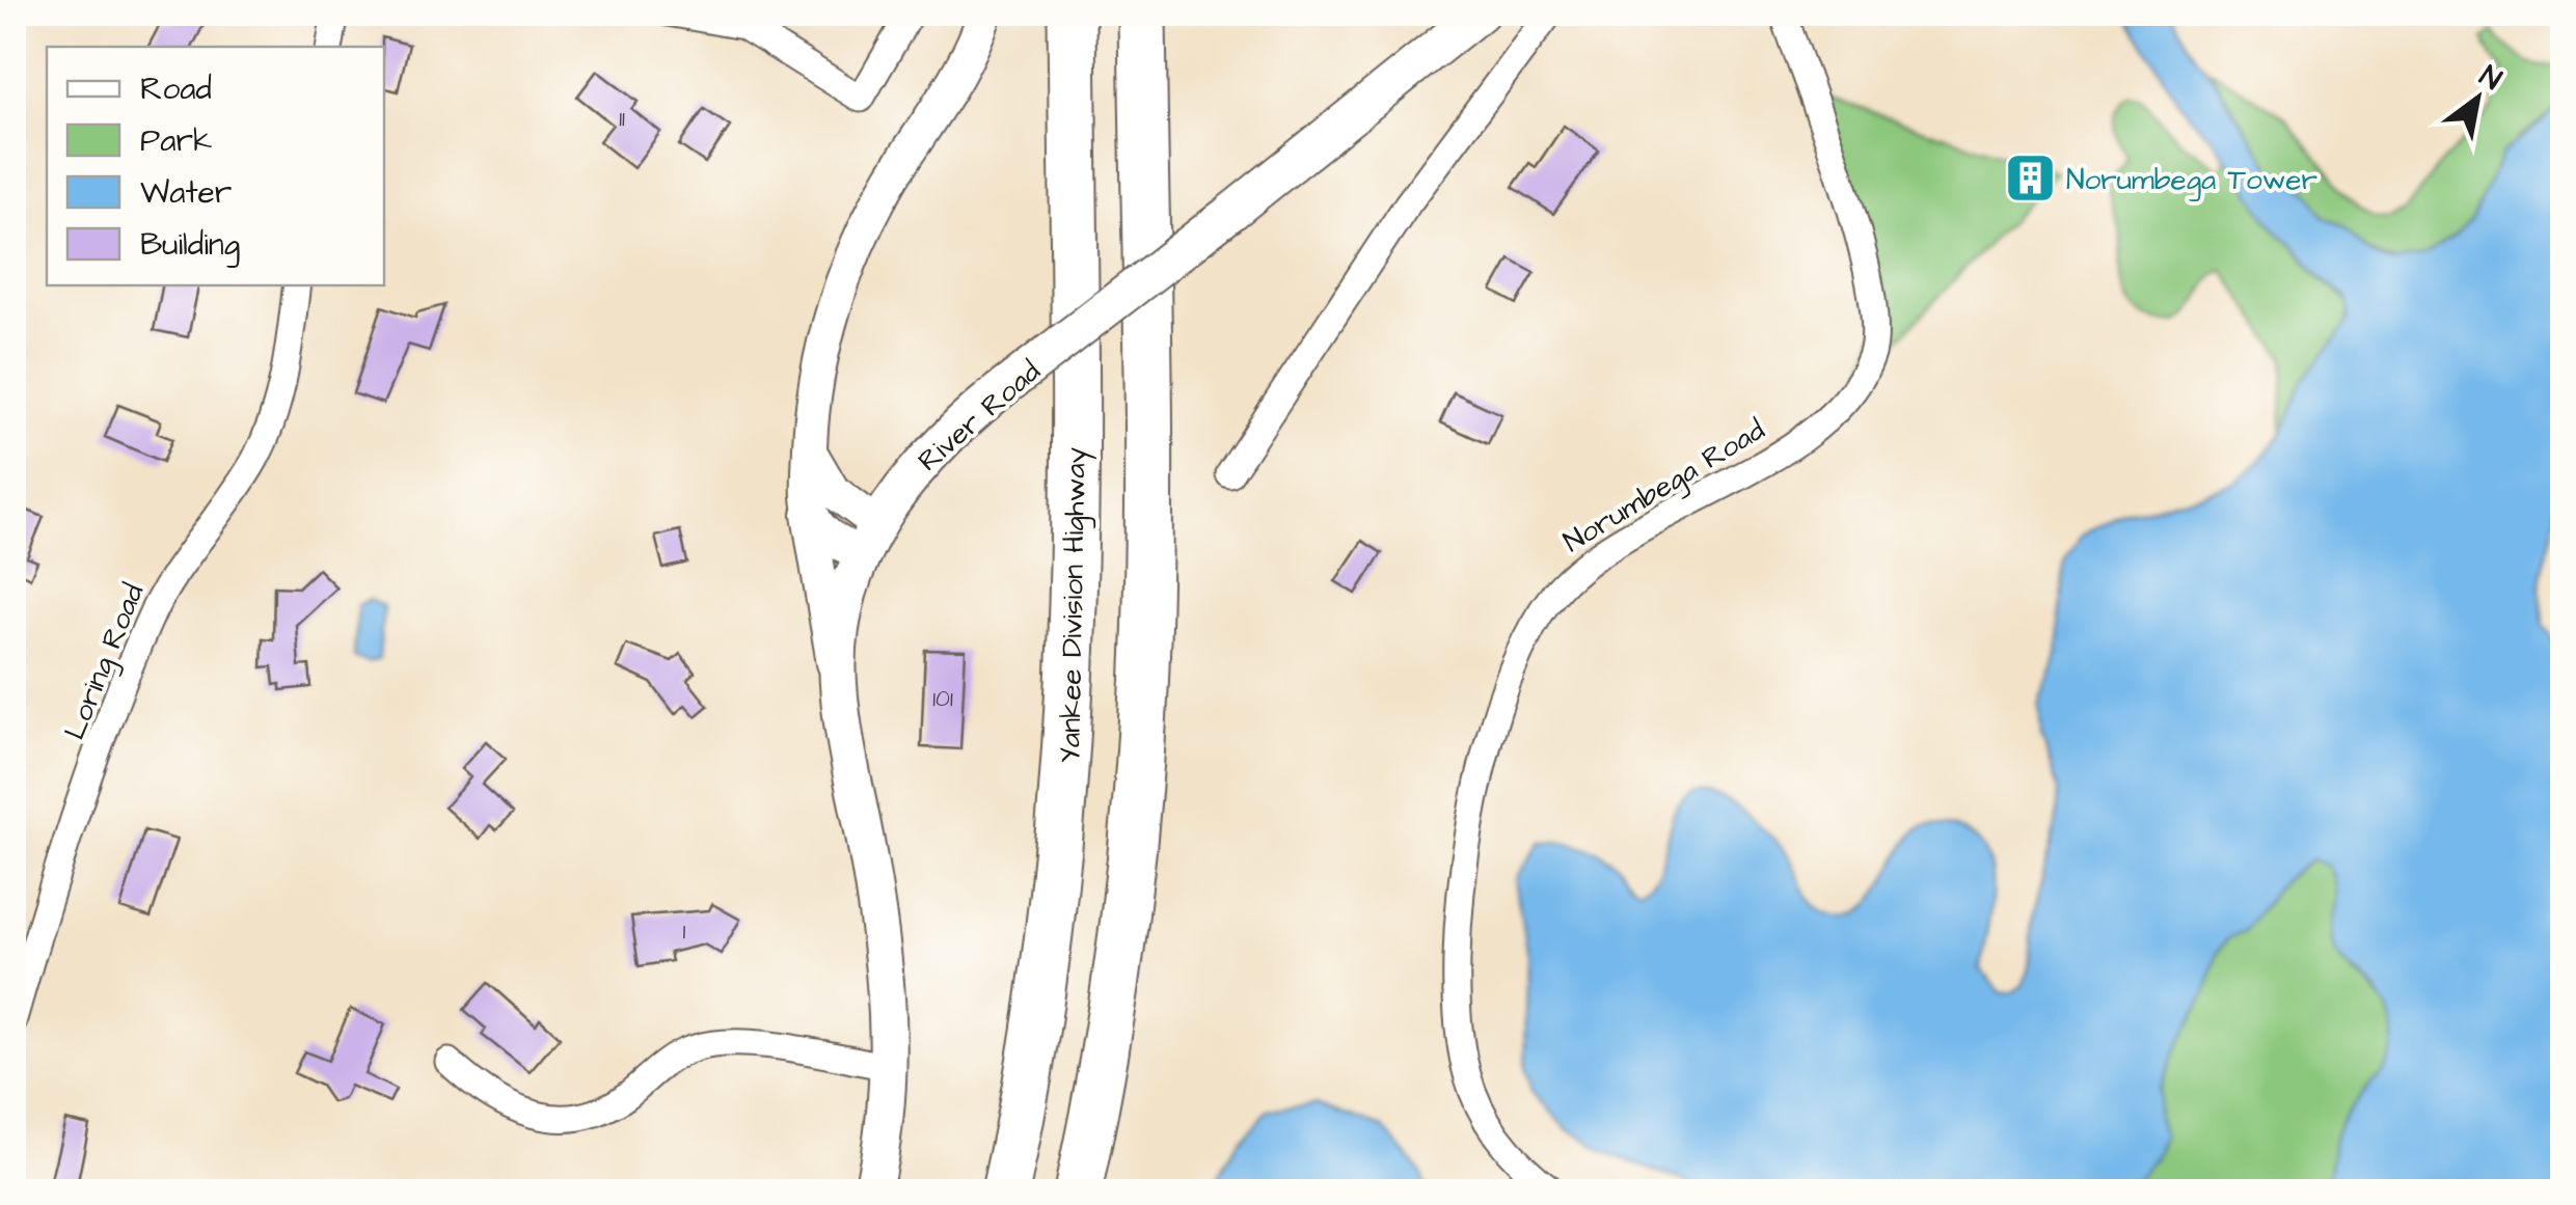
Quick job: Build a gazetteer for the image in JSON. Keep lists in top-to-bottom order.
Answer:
{
  "streets": {
    "highway": ["Yankee Division Highway"],
    "main road": ["River Road"],
    "street": ["Norumbega Road", "Loring Road"]
  },
  "places": {
    "building": ["Norumbega Tower"]
  },
  "house_numbers": ["11", "101", "1"],
  "legend": [
    "Road",
    "Park",
    "Water",
    "Building"
  ],
  "north": "top right"
}
